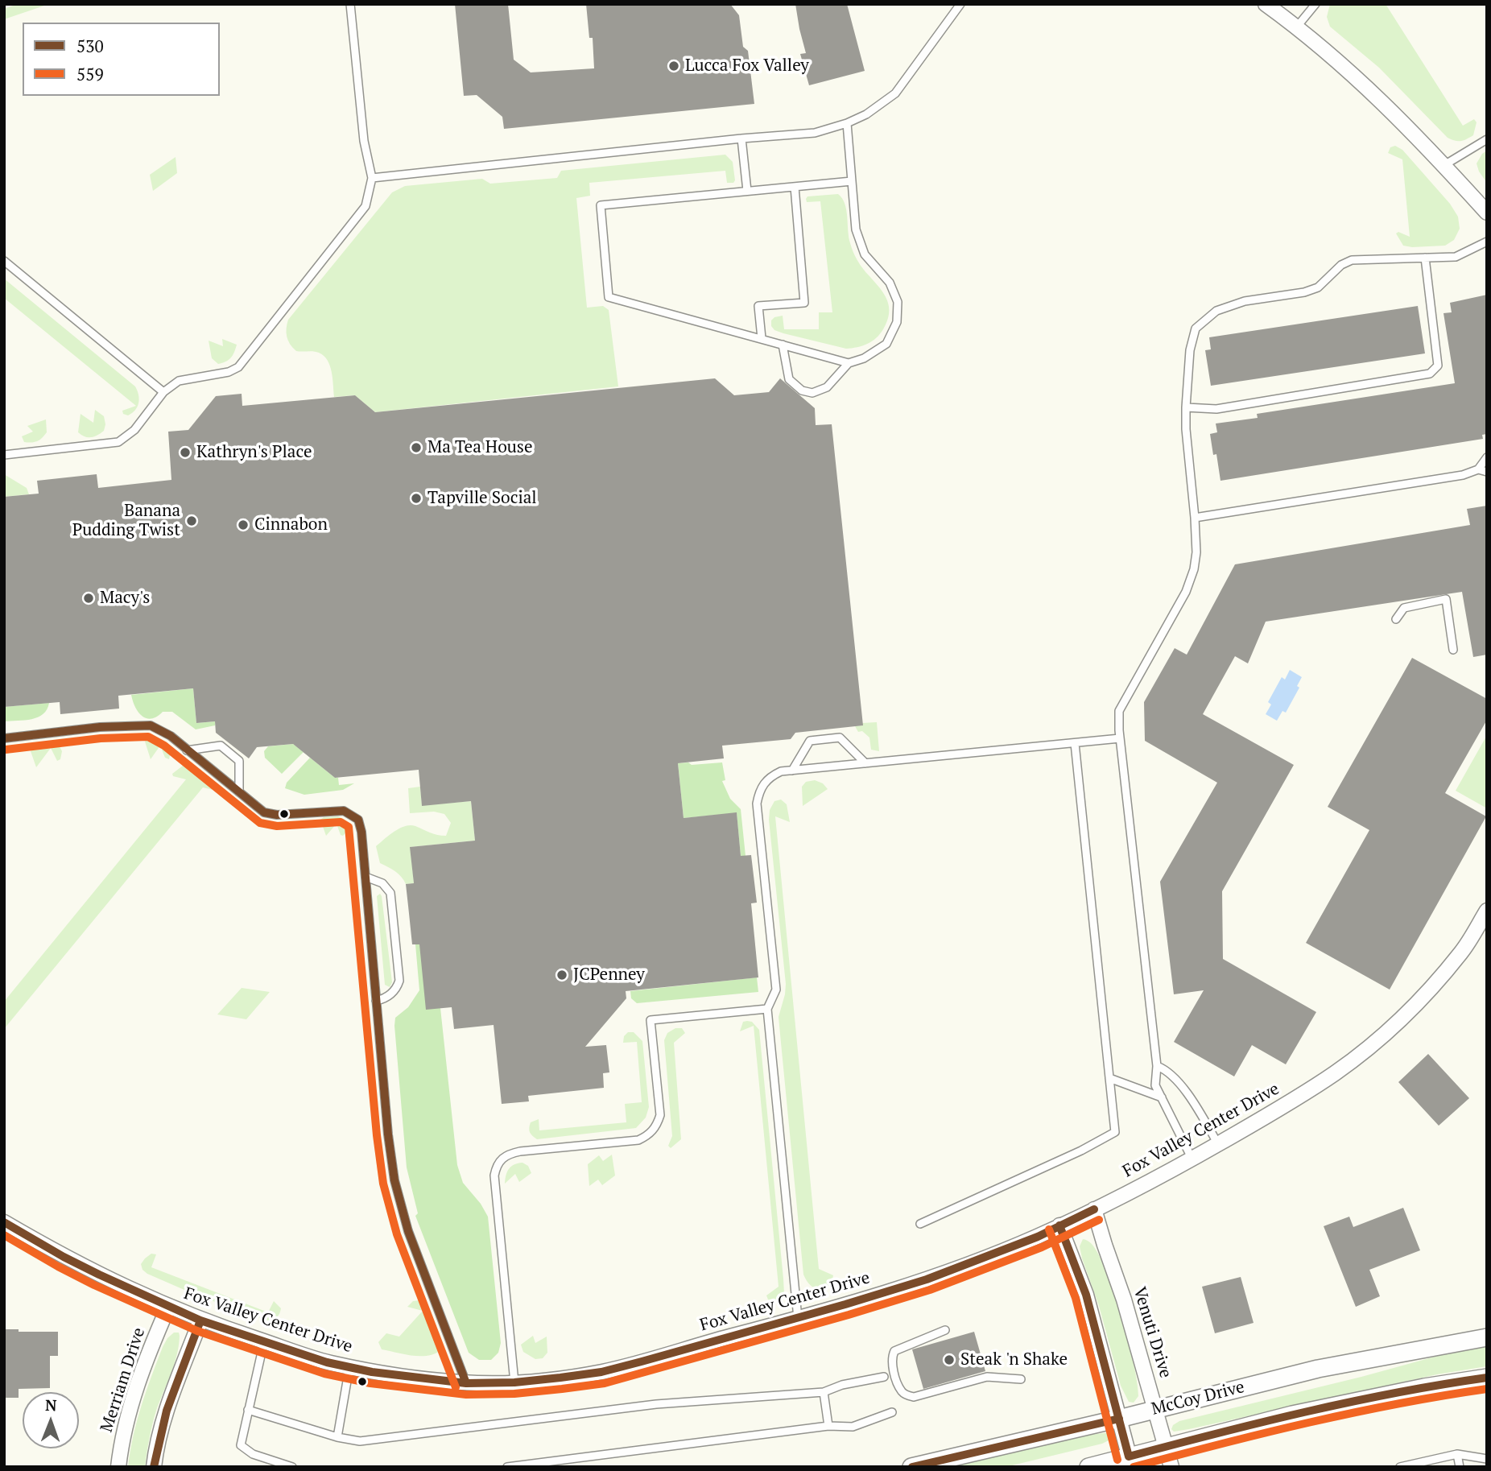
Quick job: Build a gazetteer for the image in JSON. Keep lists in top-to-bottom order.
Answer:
{
  "streets": {
    "street": [
      "Fox Valley Center Drive",
      "Venuti Drive",
      "Merriam Drive",
      "McCoy Drive"
    ]
  },
  "crossings": [
    ["Fox Valley Center Drive", "Venuti Drive"],
    ["Fox Valley Center Drive", "Merriam Drive"],
    ["Venuti Drive", "McCoy Drive"]
  ],
  "places": [
    "Lucca Fox Valley",
    "Ma Tea House",
    "Kathryn's Place",
    "Tapville Social",
    "Banana Pudding Twist",
    "Cinnabon",
    "Macy's",
    "JCPenney",
    "Steak 'n Shake"
  ],
  "lines": ["transit line 530", "transit line 559"],
  "legend": ["530", "559"],
  "north": "top"
}
